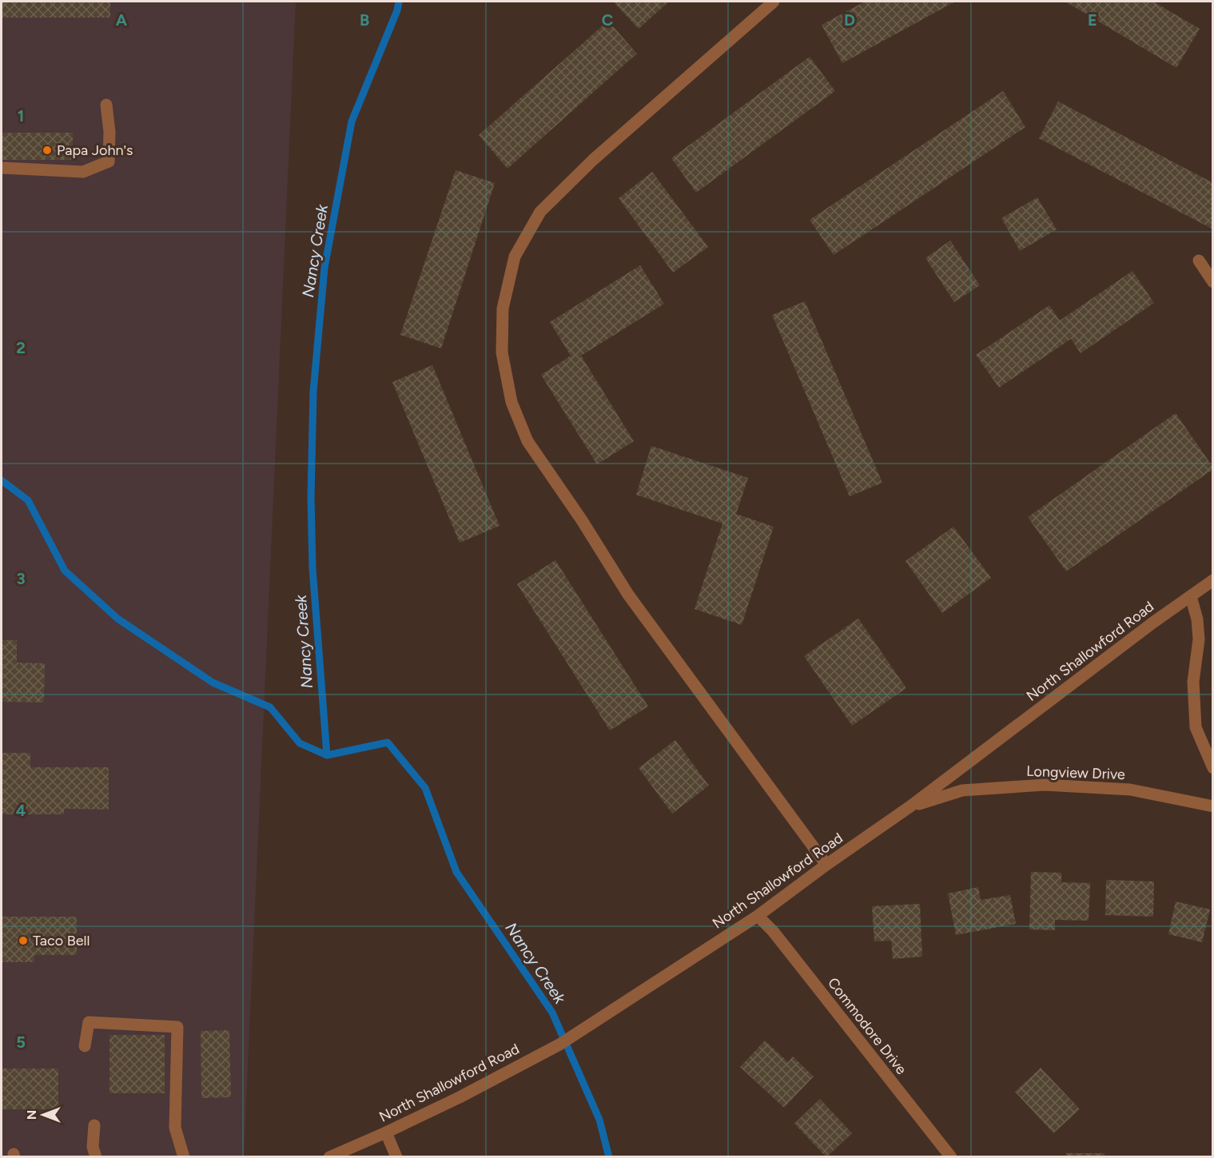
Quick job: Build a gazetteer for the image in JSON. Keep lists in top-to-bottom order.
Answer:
{
  "streets": {
    "street": ["North Shallowford Road", "Longview Drive", "Commodore Drive"]
  },
  "crossings": [
    ["North Shallowford Road", "Longview Drive"],
    ["North Shallowford Road", "Commodore Drive"]
  ],
  "water": ["Nancy Creek"],
  "places": ["Papa John's", "Taco Bell"],
  "north": "left",
  "grid": {
    "columns": [
      "A",
      "B",
      "C",
      "D",
      "E"
    ],
    "rows": [
      "1",
      "2",
      "3",
      "4",
      "5"
    ]
  }
}
